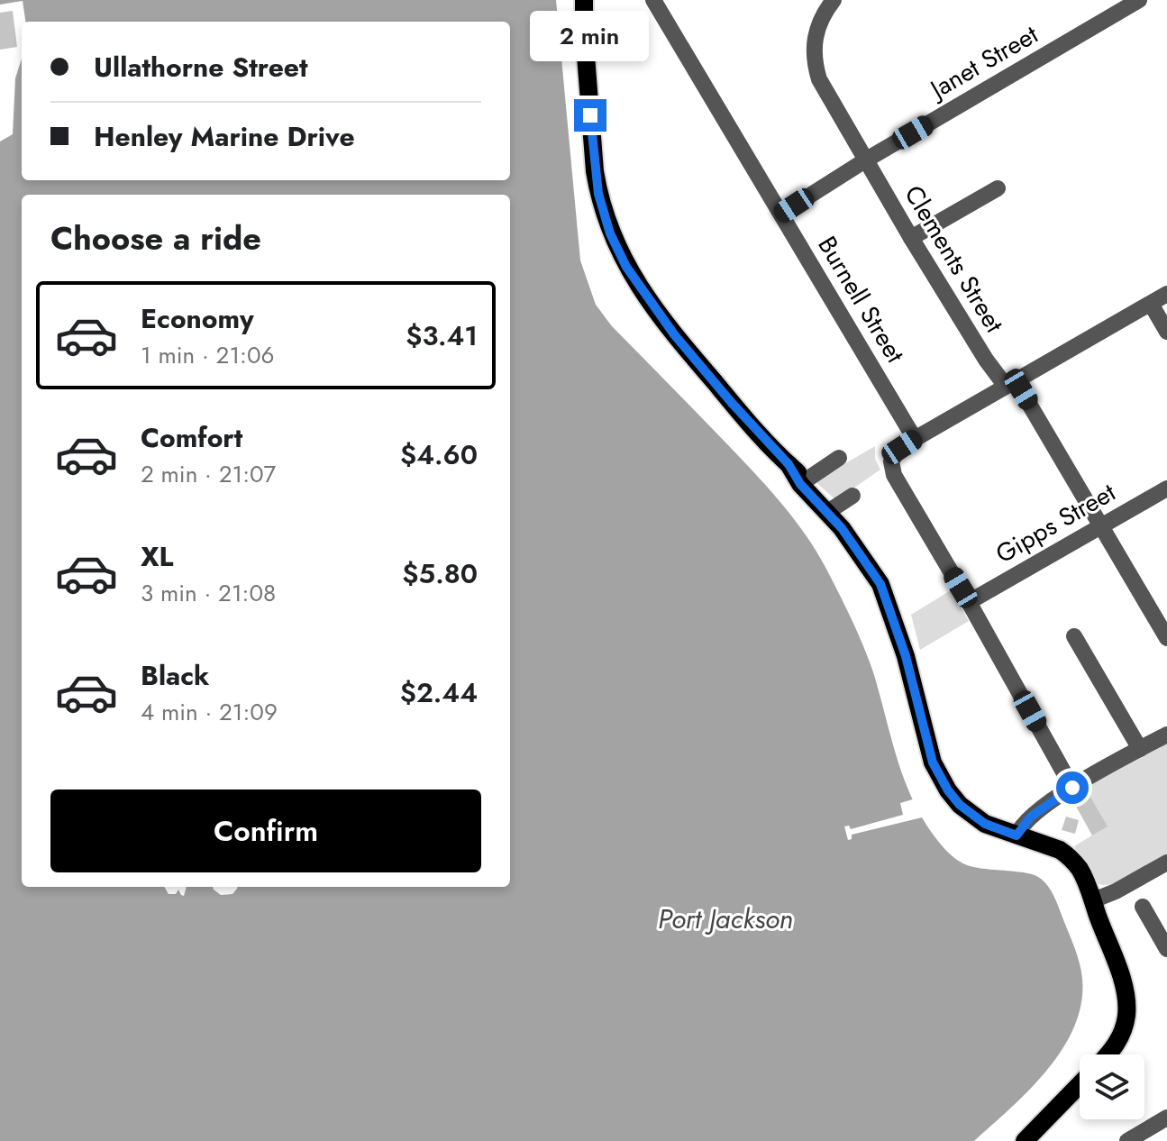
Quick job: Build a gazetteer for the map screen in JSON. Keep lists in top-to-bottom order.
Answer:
{
  "streets": {
    "street": [
      "Janet Street",
      "Clements Street",
      "Burnell Street",
      "Gipps Street"
    ]
  },
  "crossings": [
    ["Janet Street", "Clements Street"],
    ["Janet Street", "Burnell Street"],
    ["Clements Street", "Gipps Street"]
  ],
  "water": ["Port Jackson"],
  "page": {
    "bubble": "2 min",
    "banner": ["Ullathorne Street", "Henley Marine Drive"],
    "heading": "Choose a ride",
    "list": [
      {
        "name": "Economy",
        "note": "1 min · 21:06",
        "value": "$3.41"
      },
      {
        "name": "Comfort",
        "note": "2 min · 21:07",
        "value": "$4.60"
      },
      {
        "name": "XL",
        "note": "3 min · 21:08",
        "value": "$5.80"
      },
      {
        "name": "Black",
        "note": "4 min · 21:09",
        "value": "$2.44"
      }
    ],
    "buttons": "Confirm"
  }
}
